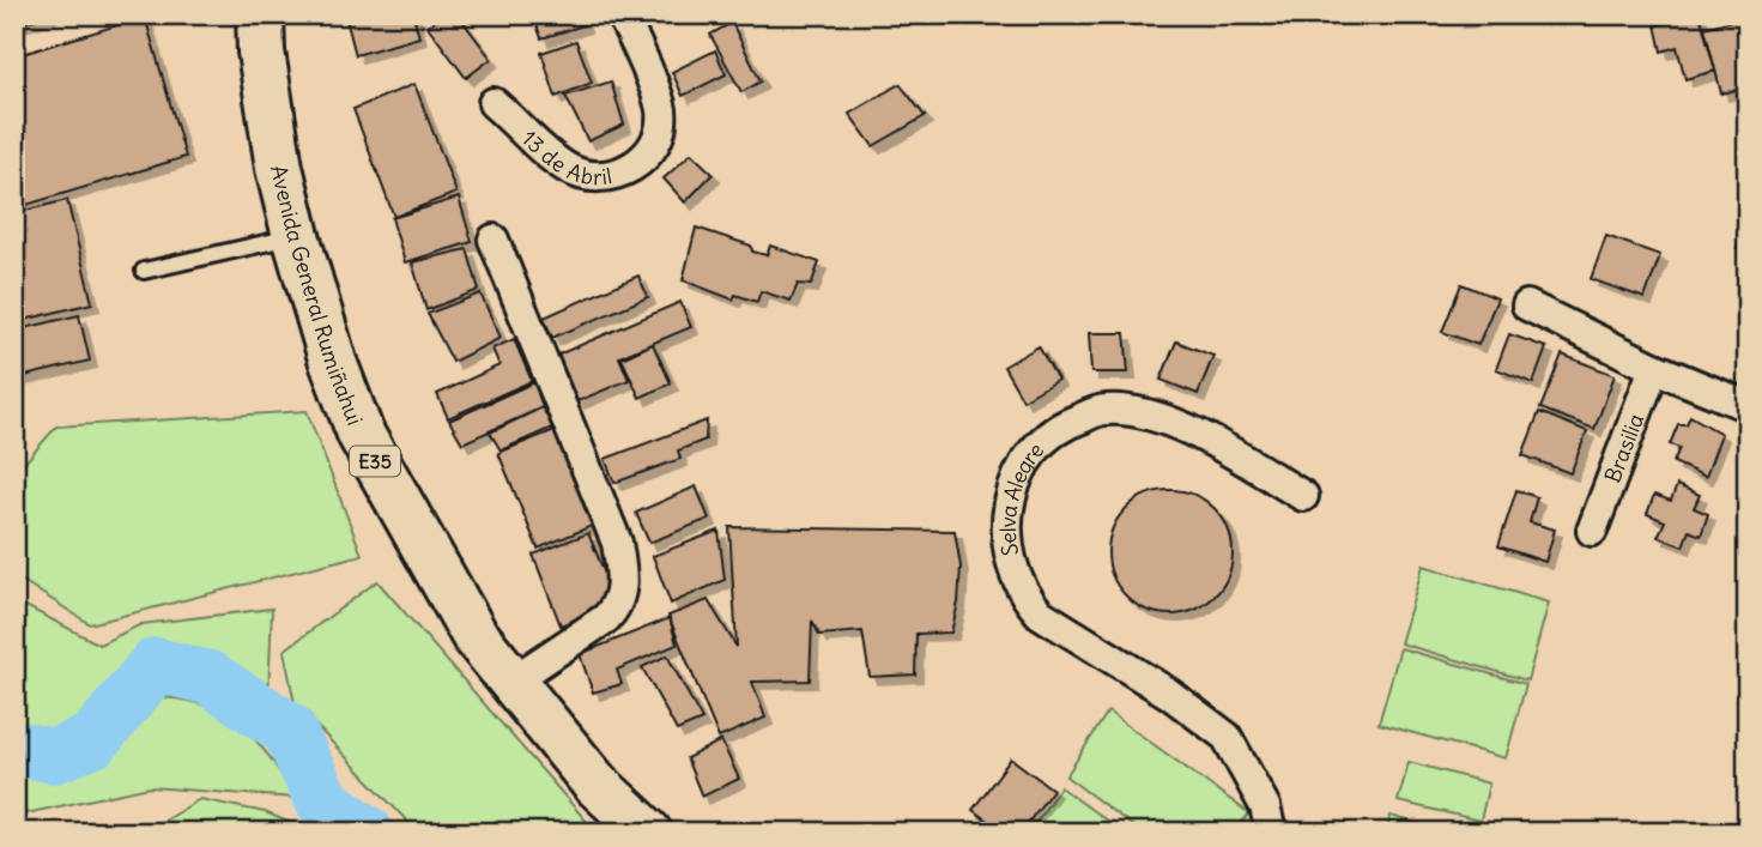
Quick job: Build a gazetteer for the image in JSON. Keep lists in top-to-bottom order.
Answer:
{
  "streets": {
    "highway": ["Avenida General Rumiñahui", "E35"],
    "street": ["13 de Abril", "Brasilia", "Selva Alegre"]
  }
}
